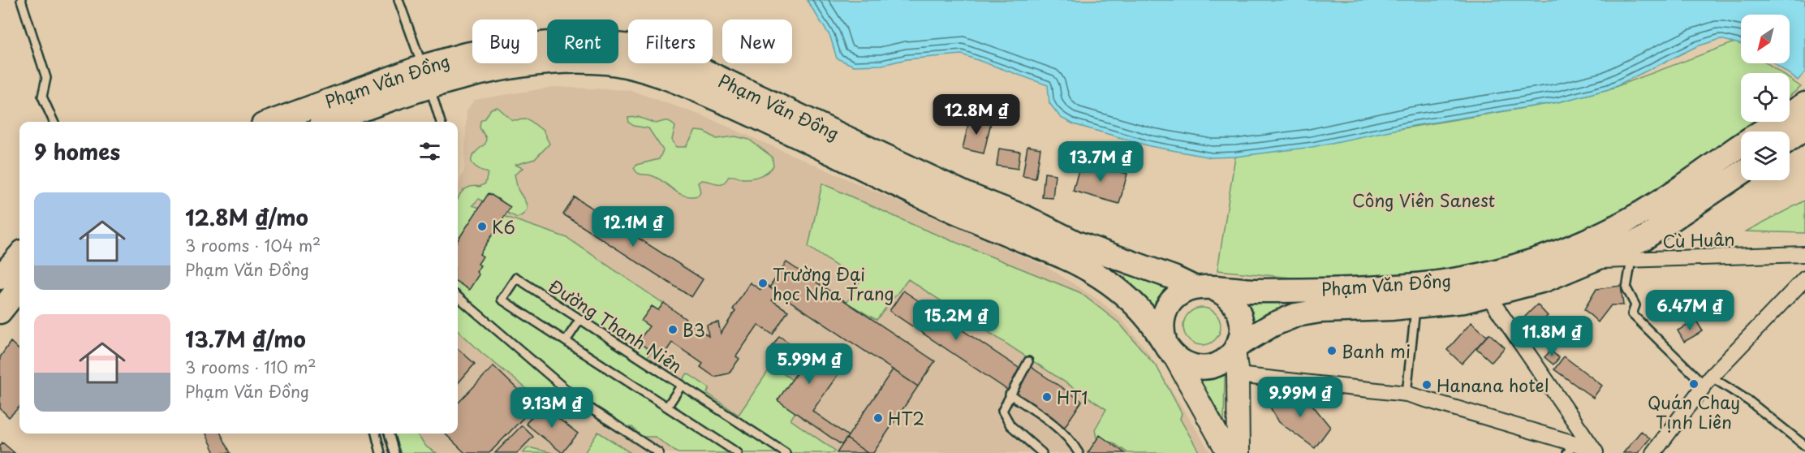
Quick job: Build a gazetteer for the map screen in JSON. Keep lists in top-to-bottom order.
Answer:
{
  "streets": {
    "main road": ["Phạm Văn Đồng"],
    "street": ["Cù Huân"],
    "lane": ["Đường Thanh Niên"]
  },
  "crossings": [
    ["Phạm Văn Đồng", "Cù Huân"]
  ],
  "parks": ["Công Viên Sanest"],
  "places": [
    "K6",
    "Trường Đại học Nha Trang",
    "B3",
    "Banh mi",
    "Quán Chay Tịnh Liên",
    "Hanana hotel",
    "HT1",
    "HT2"
  ],
  "north": "bottom left",
  "page": {
    "chip": [
      "Buy",
      "Rent",
      "Filters",
      "New"
    ],
    "price": [
      "12.8M ₫",
      "13.7M ₫",
      "12.1M ₫",
      "6.47M ₫",
      "15.2M ₫",
      "11.8M ₫",
      "5.99M ₫",
      "9.99M ₫",
      "9.13M ₫"
    ],
    "heading": "9 homes",
    "list": [
      {
        "name": "12.8M ₫/mo",
        "note": "3 rooms · 104 m² · Phạm Văn Đồng"
      },
      {
        "name": "13.7M ₫/mo",
        "note": "3 rooms · 110 m² · Phạm Văn Đồng"
      }
    ]
  }
}
